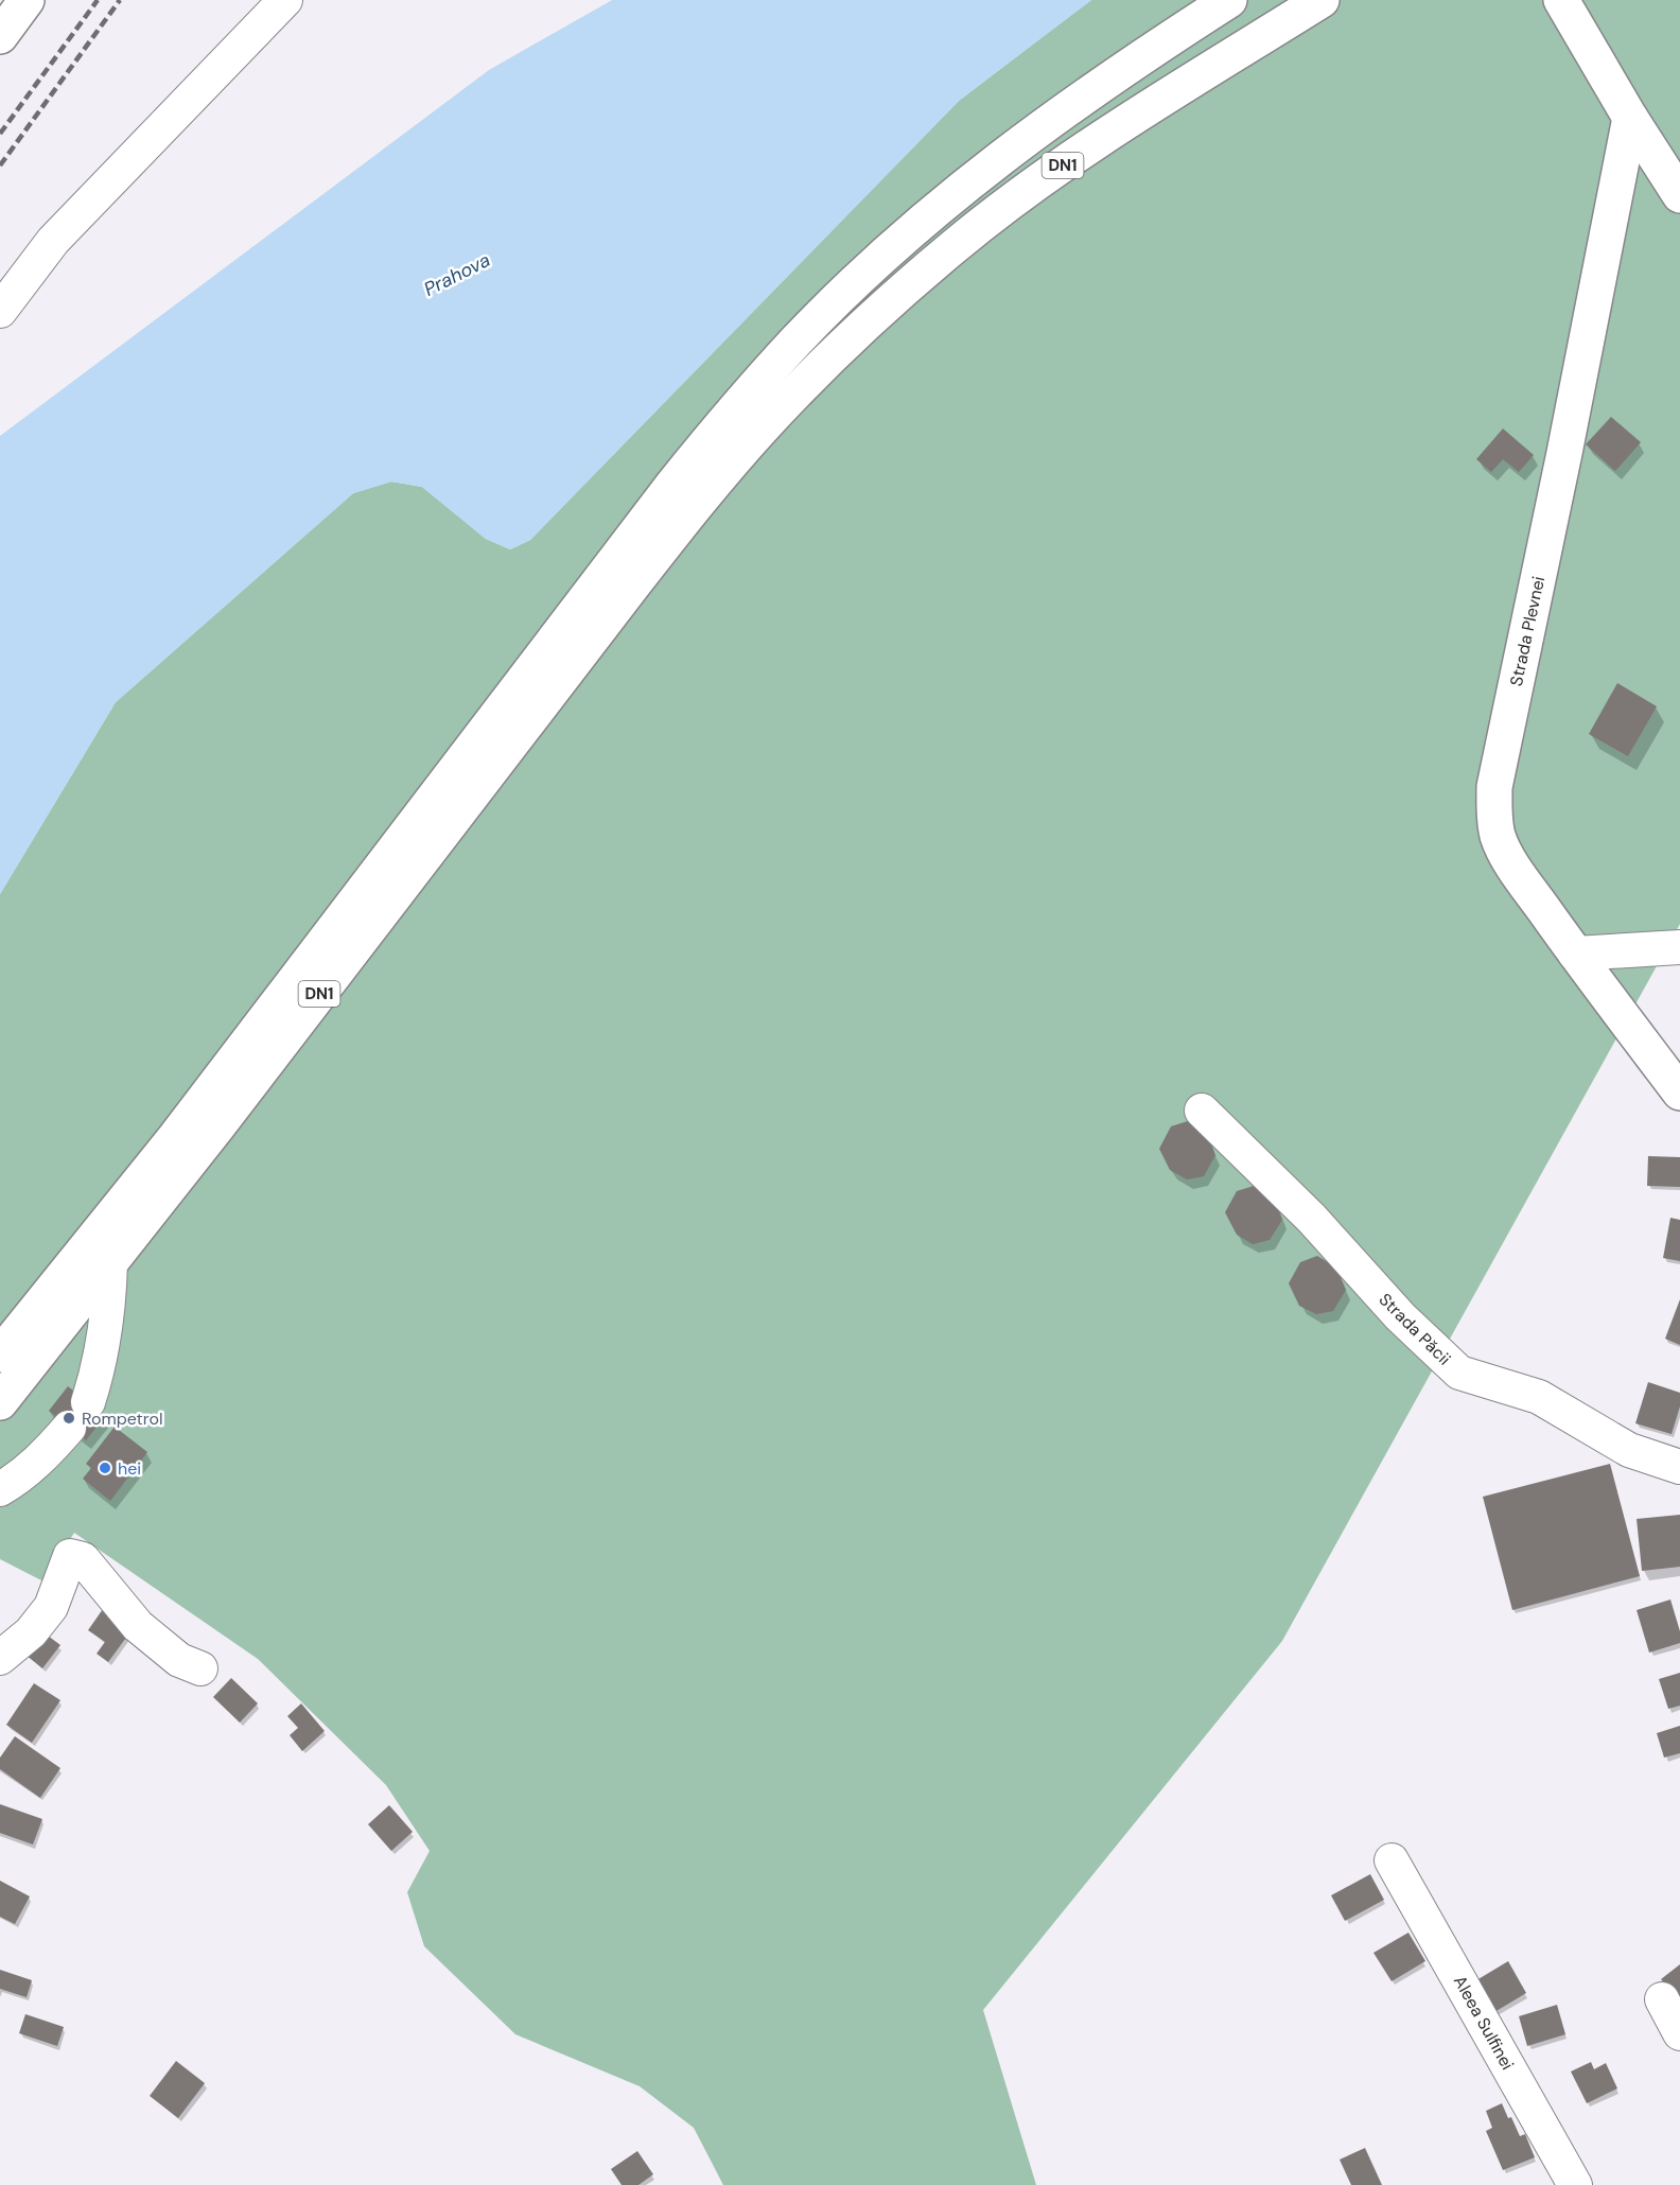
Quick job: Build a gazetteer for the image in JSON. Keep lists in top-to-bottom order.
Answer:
{
  "streets": {
    "main road": ["DN1", "Strada Plevnei"],
    "street": ["Strada Păcii", "Aleea Sulfinei"]
  },
  "water": ["Prahova"],
  "places": ["Rompetrol", "hei"]
}
